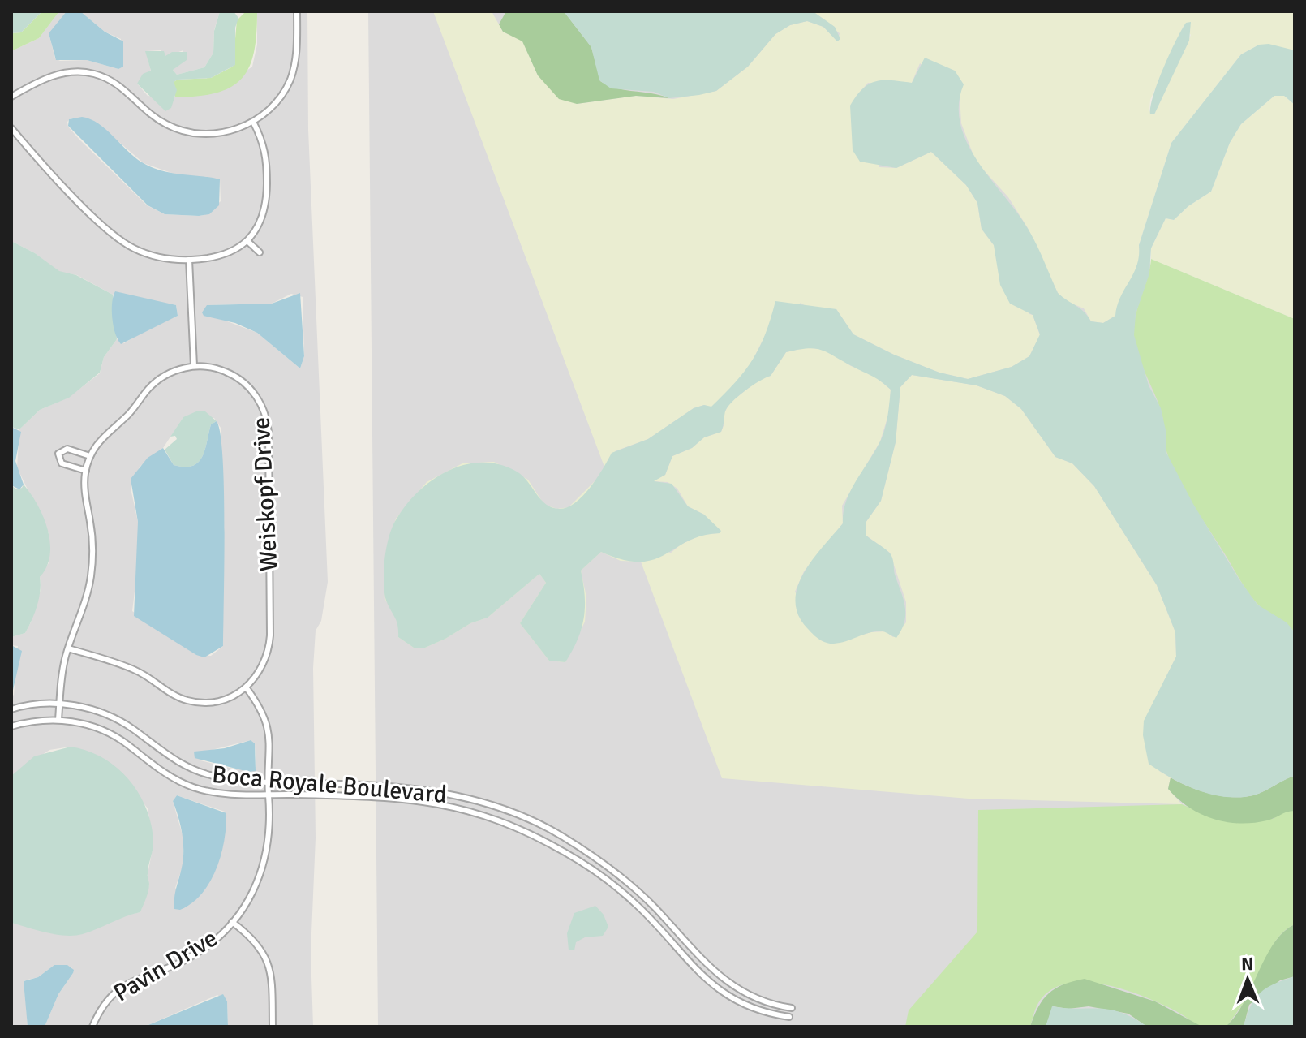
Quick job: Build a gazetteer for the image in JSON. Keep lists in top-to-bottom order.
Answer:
{
  "streets": {
    "street": ["Weiskopf Drive", "Boca Royale Boulevard", "Pavin Drive"]
  },
  "crossings": [
    ["Weiskopf Drive", "Pavin Drive"],
    ["Boca Royale Boulevard", "Pavin Drive"]
  ],
  "north": "top"
}
